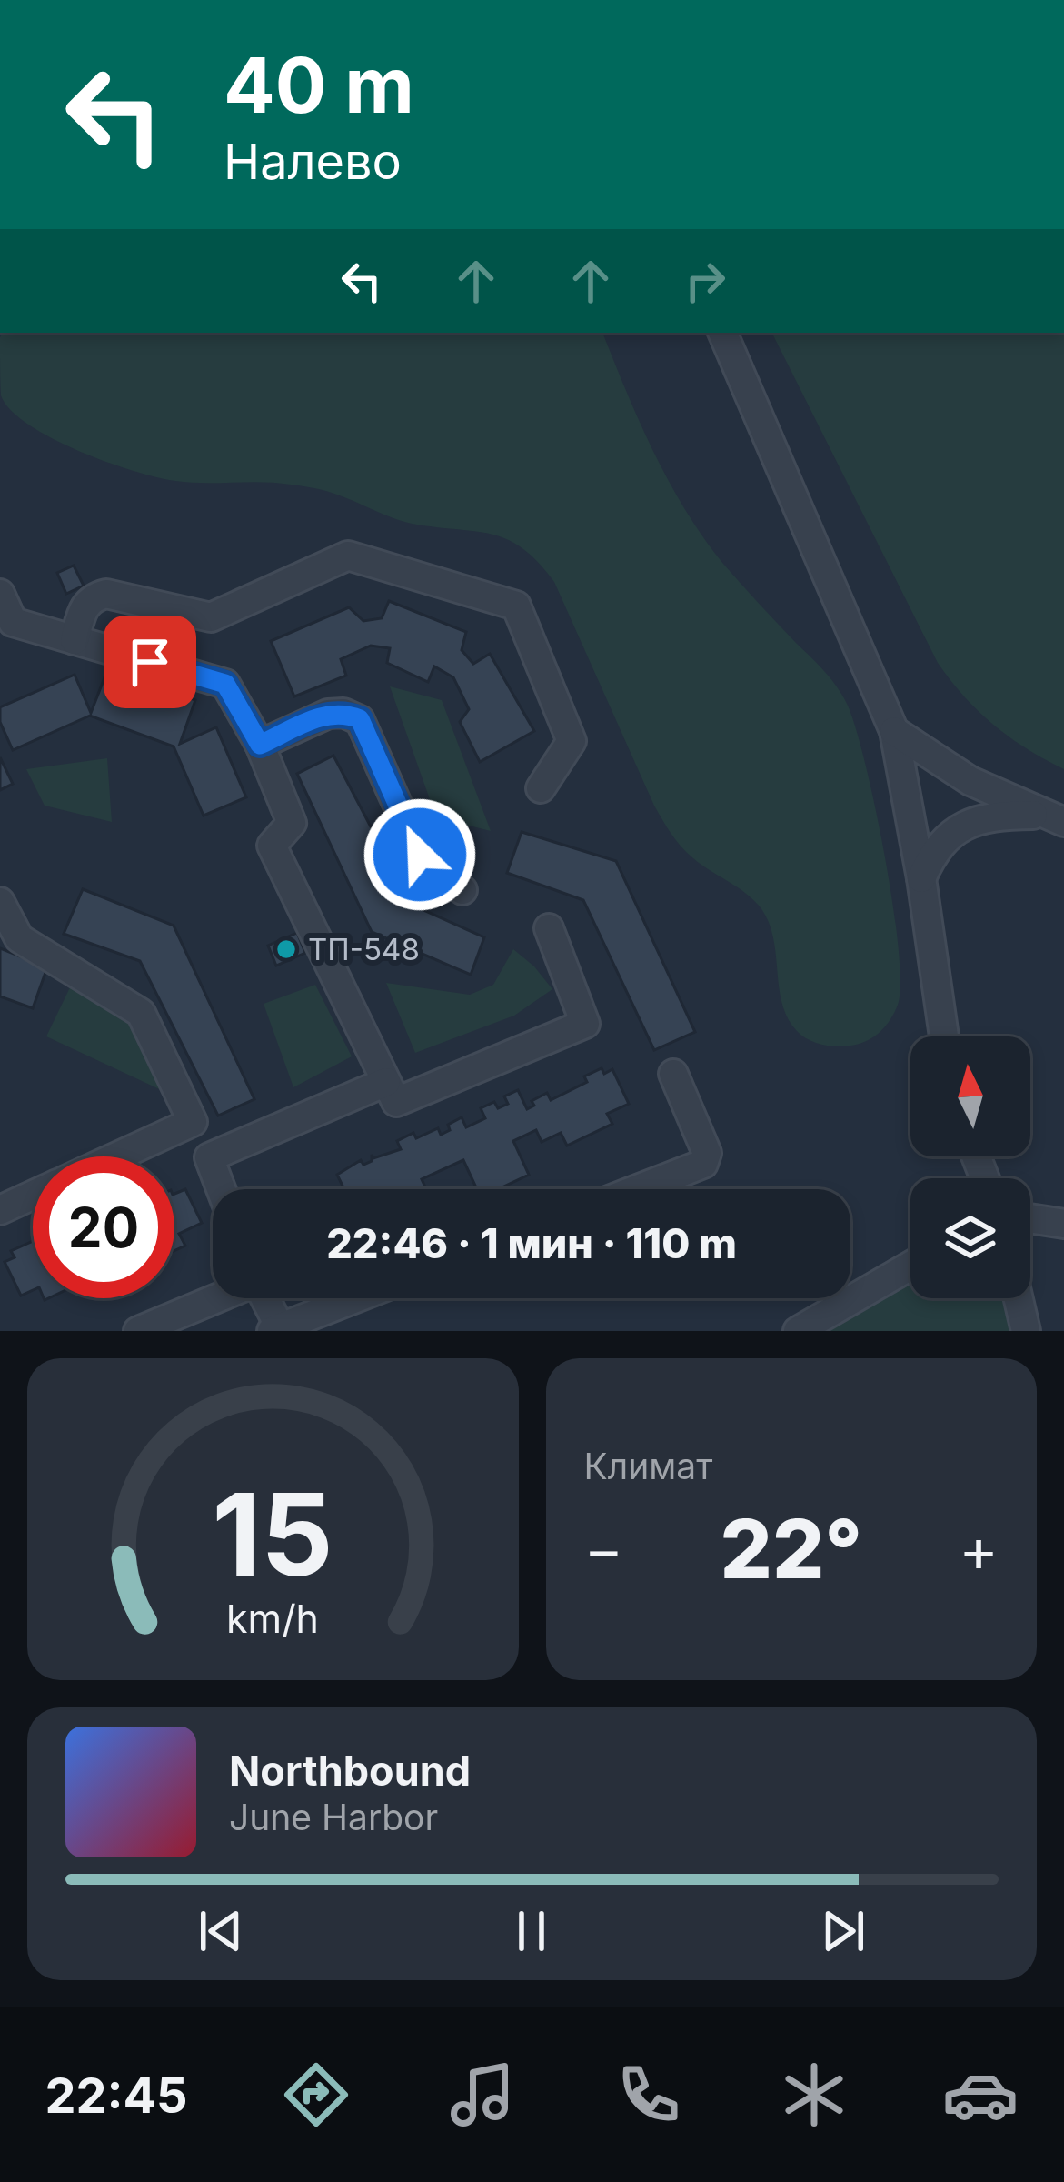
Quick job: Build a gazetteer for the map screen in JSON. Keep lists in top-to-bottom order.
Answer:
{
  "places": ["ТП-548"],
  "north": "top",
  "page": {
    "turn": ["40 m", "Налево"],
    "limit": "20",
    "trip": "22:46 · 1 мин · 110 m",
    "tile": "Климат",
    "heat": ["−", "22°", "+"],
    "song": ["Northbound", "June Harbor"],
    "tabs": "22:45",
    "gauge": ["15", "km/h"]
  }
}
